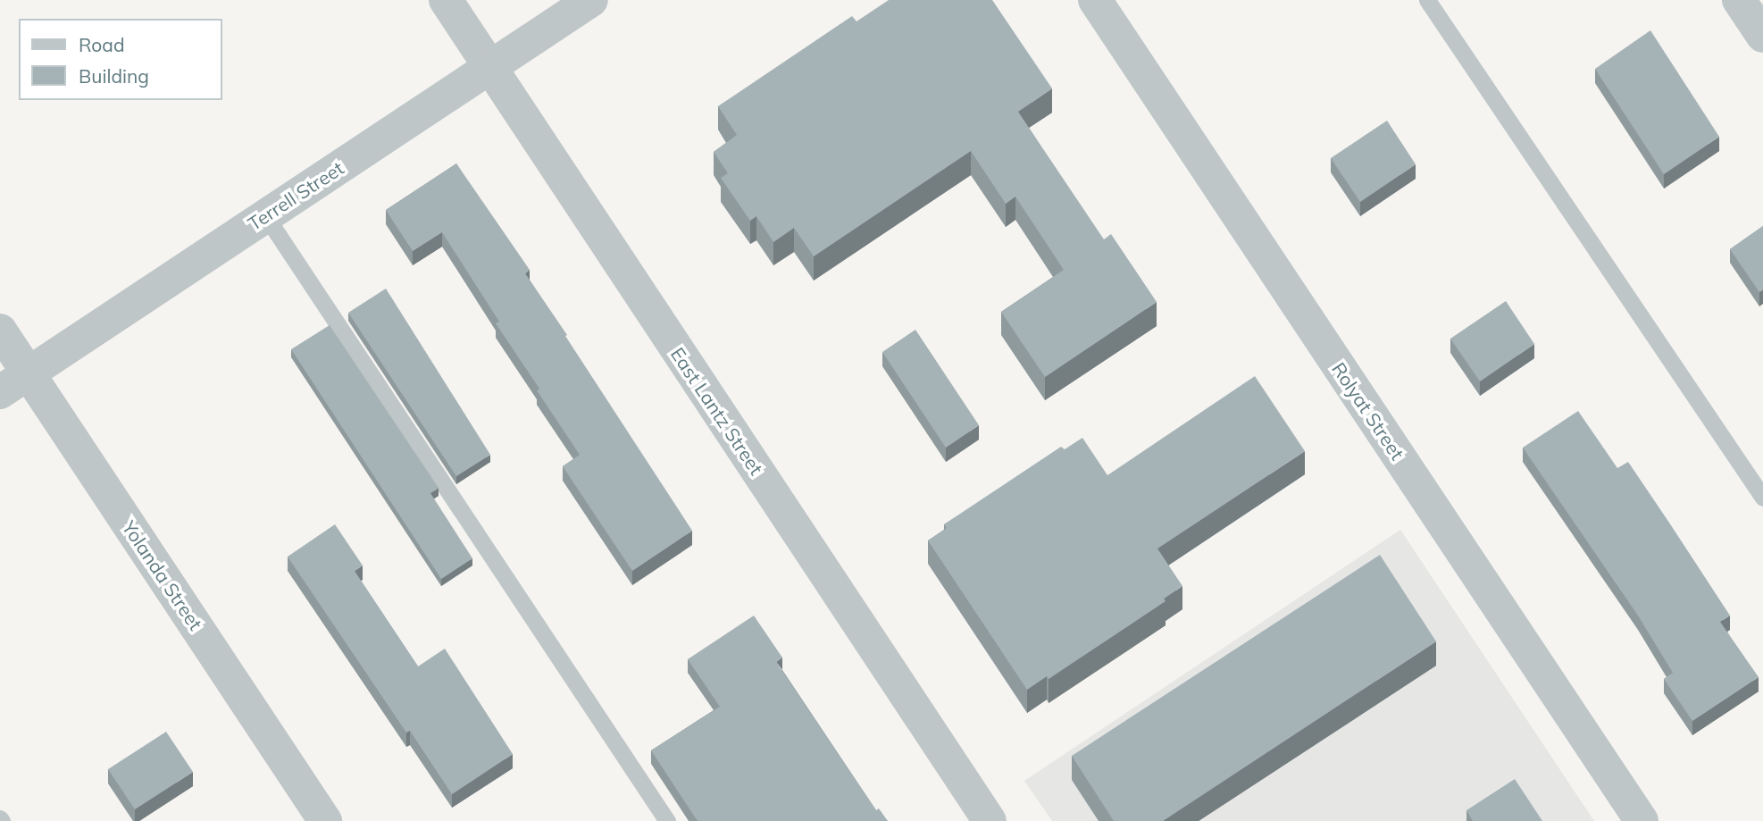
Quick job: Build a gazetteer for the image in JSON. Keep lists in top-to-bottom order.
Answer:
{
  "streets": {
    "street": [
      "Terrell Street",
      "East Lantz Street",
      "Rolyat Street",
      "Yolanda Street"
    ]
  },
  "crossings": [
    ["Terrell Street", "East Lantz Street"],
    ["Terrell Street", "Yolanda Street"]
  ],
  "legend": ["Road", "Building"]
}
